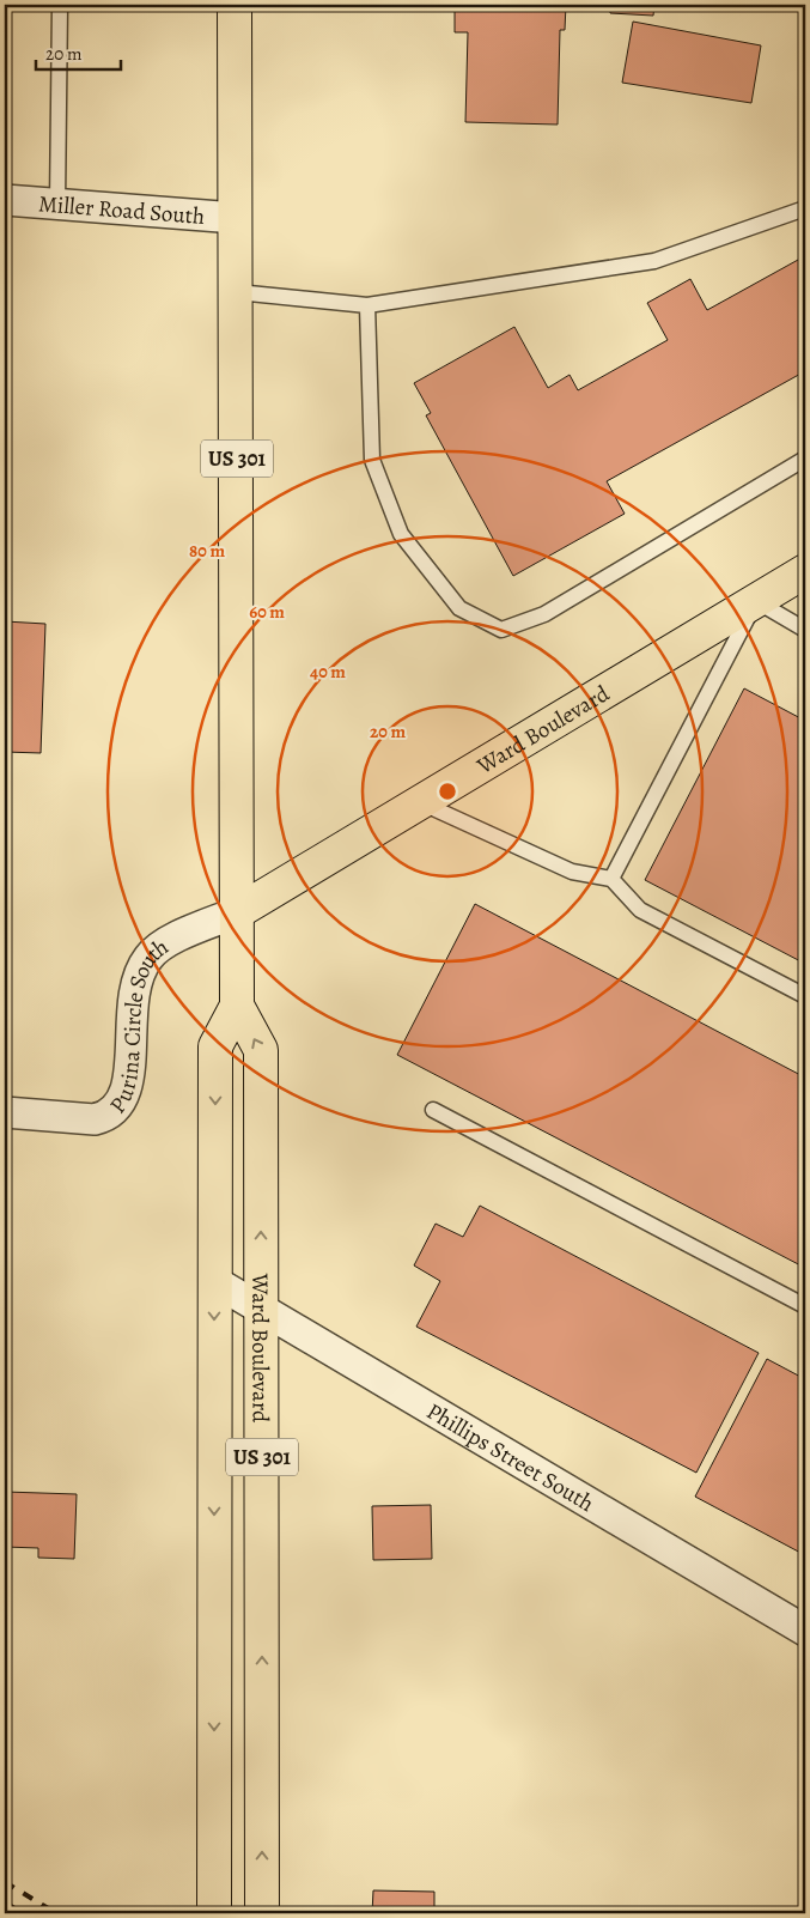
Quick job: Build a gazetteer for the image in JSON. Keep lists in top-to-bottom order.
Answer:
{
  "streets": {
    "main road": ["US 301", "Ward Boulevard"],
    "street": ["Miller Road South", "Purina Circle South", "Phillips Street South"]
  },
  "crossings": [
    ["Miller Road South", "US 301"],
    ["US 301", "Ward Boulevard"],
    ["US 301", "Purina Circle South"],
    ["Ward Boulevard", "Purina Circle South"],
    ["Ward Boulevard", "Phillips Street South"]
  ],
  "scale_bar": "20 m",
  "rings": [
    "80 m",
    "60 m",
    "40 m",
    "20 m"
  ]
}
